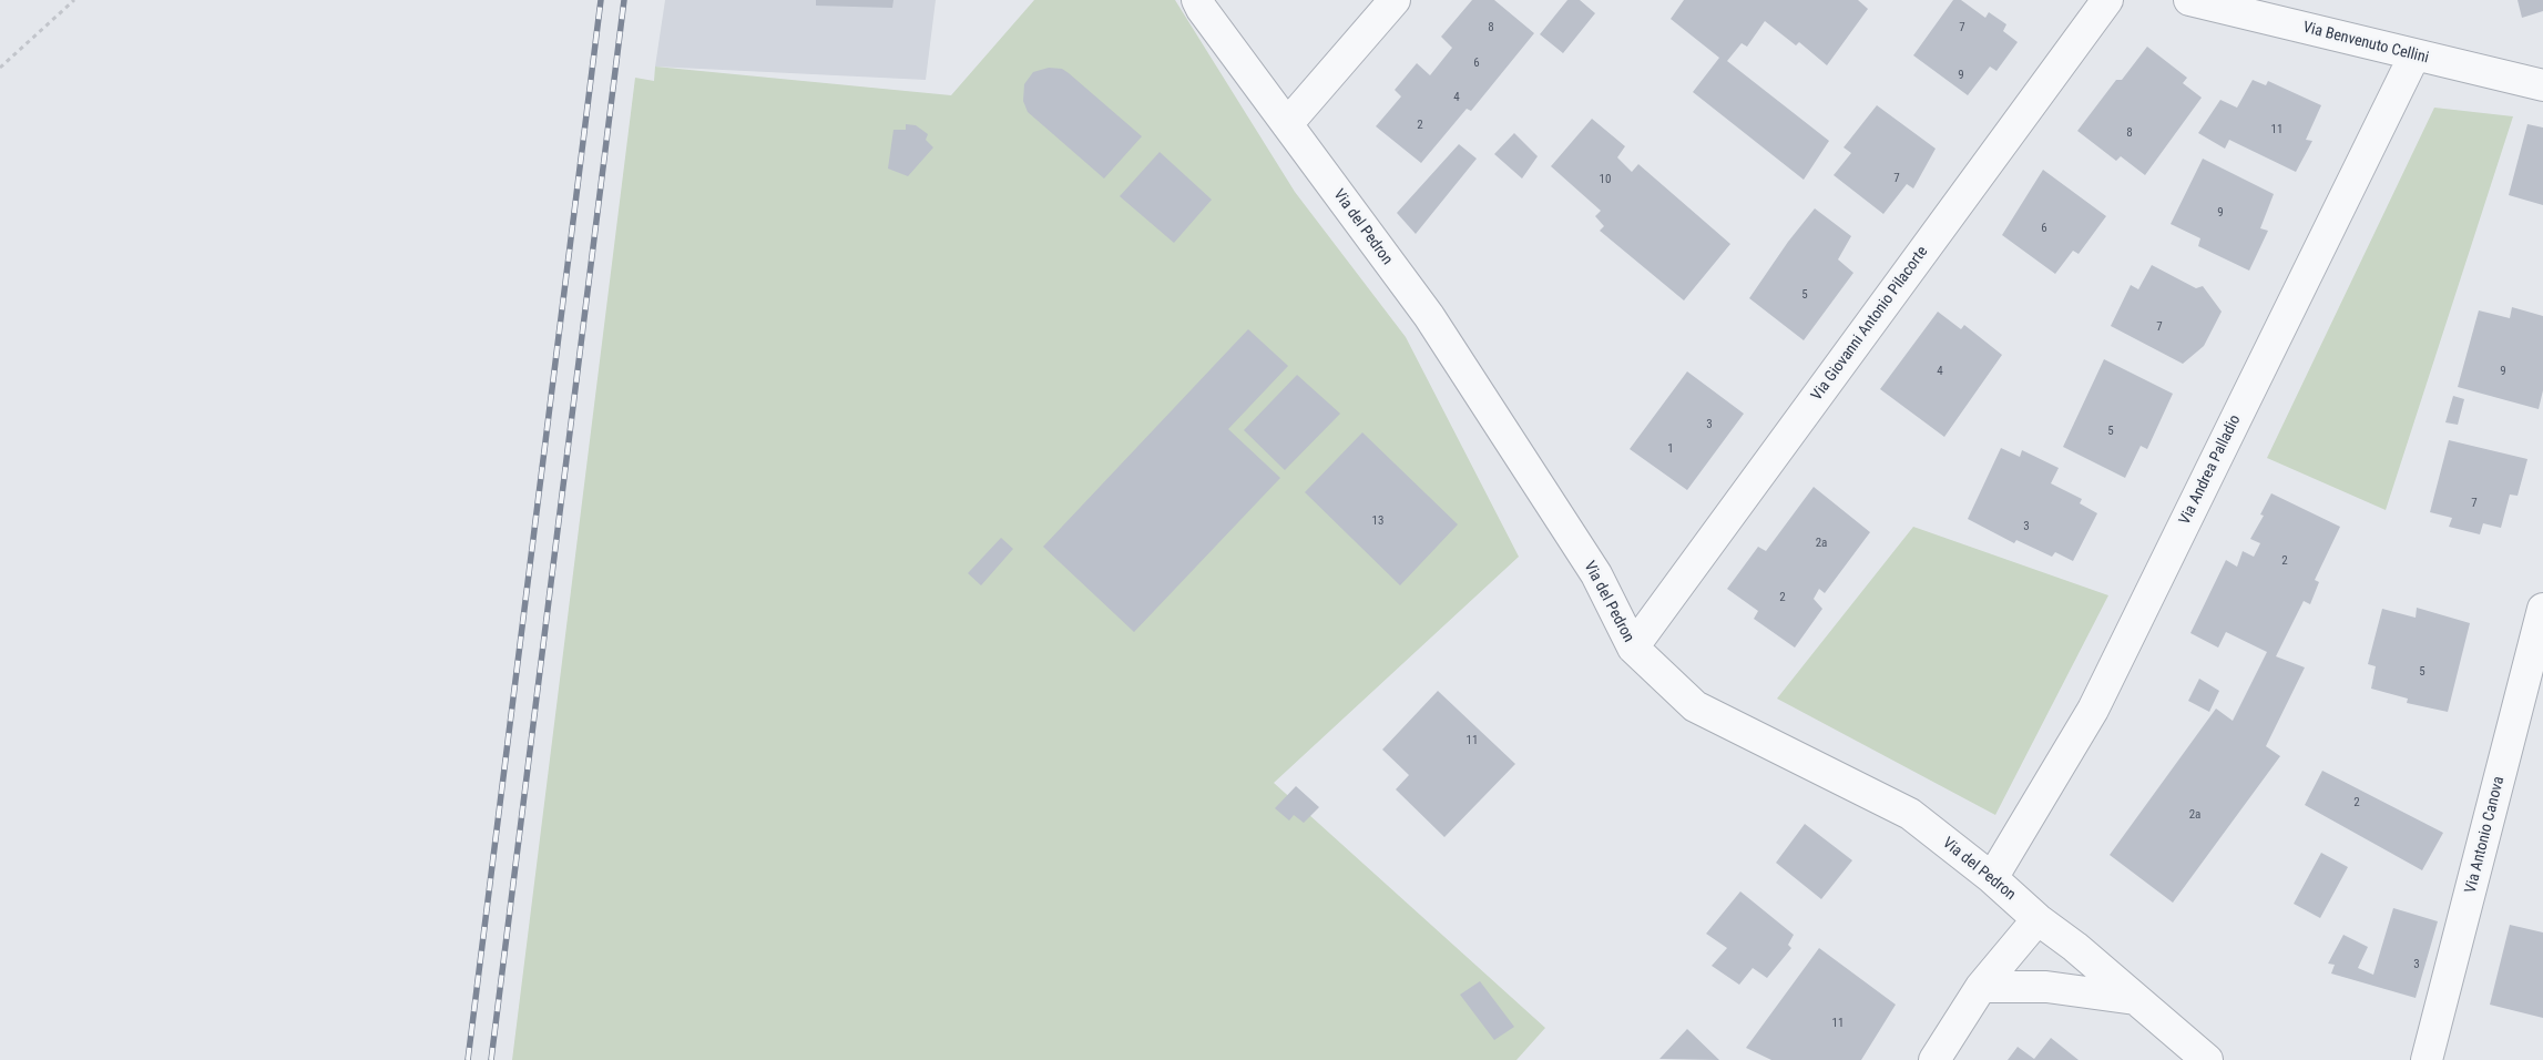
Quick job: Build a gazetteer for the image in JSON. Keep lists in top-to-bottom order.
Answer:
{
  "streets": {
    "street": [
      "Via Benvenuto Cellini",
      "Via del Pedron",
      "Via Giovanni Antonio Pilacorte",
      "Via Andrea Palladio",
      "Via Antonio Canova"
    ]
  },
  "crossings": [
    ["Via Benvenuto Cellini", "Via Andrea Palladio"],
    ["Via del Pedron", "Via Giovanni Antonio Pilacorte"],
    ["Via del Pedron", "Via Andrea Palladio"]
  ],
  "house_numbers": [
    "8",
    "7",
    "6",
    "9",
    "4",
    "2",
    "11",
    "8",
    "7",
    "10",
    "9",
    "6",
    "5",
    "7",
    "4",
    "9",
    "3",
    "5",
    "1",
    "7",
    "13",
    "3",
    "2a",
    "2",
    "2",
    "5",
    "11",
    "2",
    "2a",
    "3",
    "11"
  ]
}
